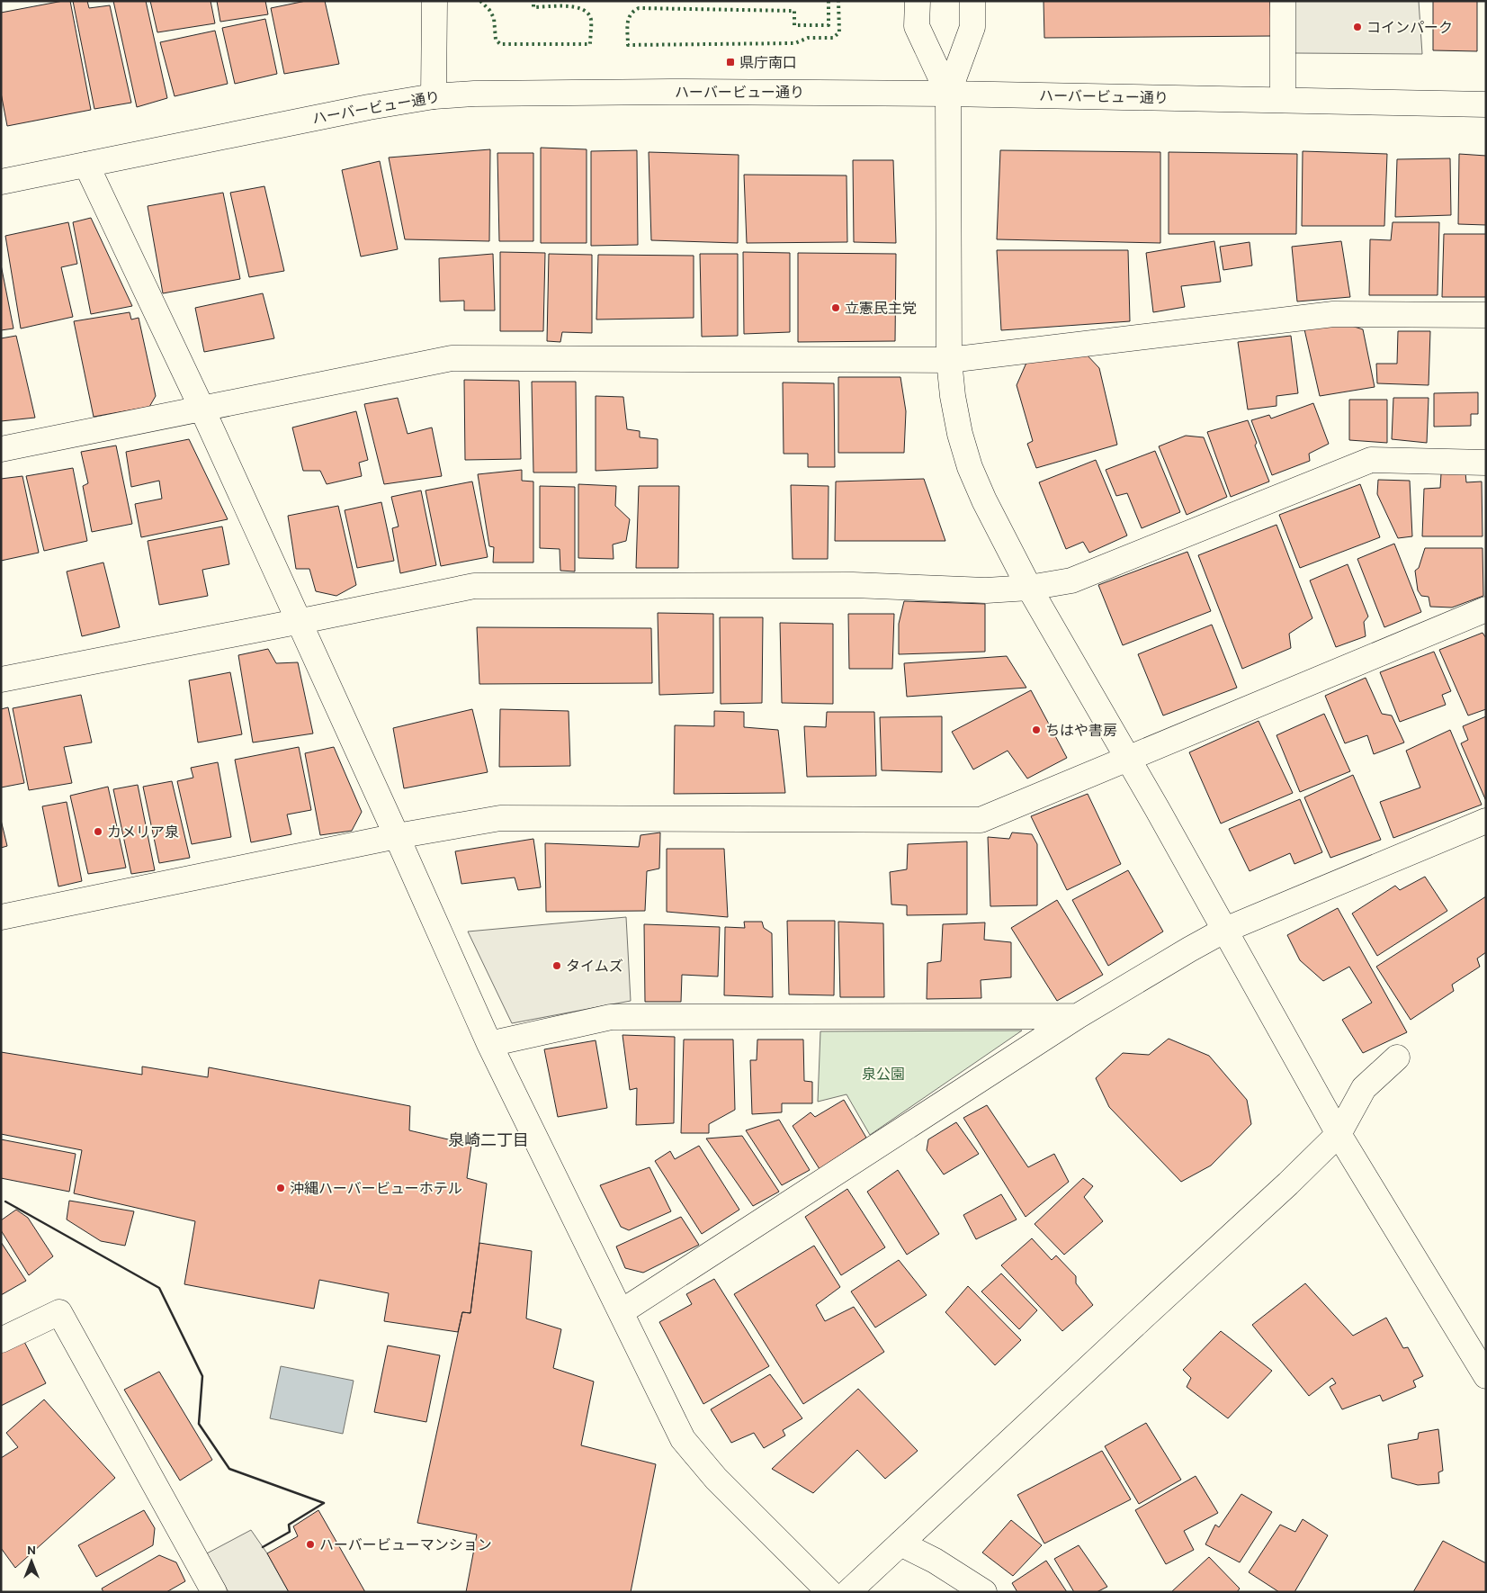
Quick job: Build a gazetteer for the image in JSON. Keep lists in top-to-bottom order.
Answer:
{
  "streets": {
    "street": ["ハーバービュー通り"]
  },
  "districts": ["泉崎二丁目"],
  "parks": ["泉公園"],
  "places": {
    "other": [
      "コインパーク",
      "立憲民主党",
      "ちはや書房",
      "カメリア泉",
      "タイムズ",
      "沖縄ハーバービューホテル",
      "ハーバービューマンション"
    ],
    "transit": ["県庁南口"]
  },
  "north": "top"
}
